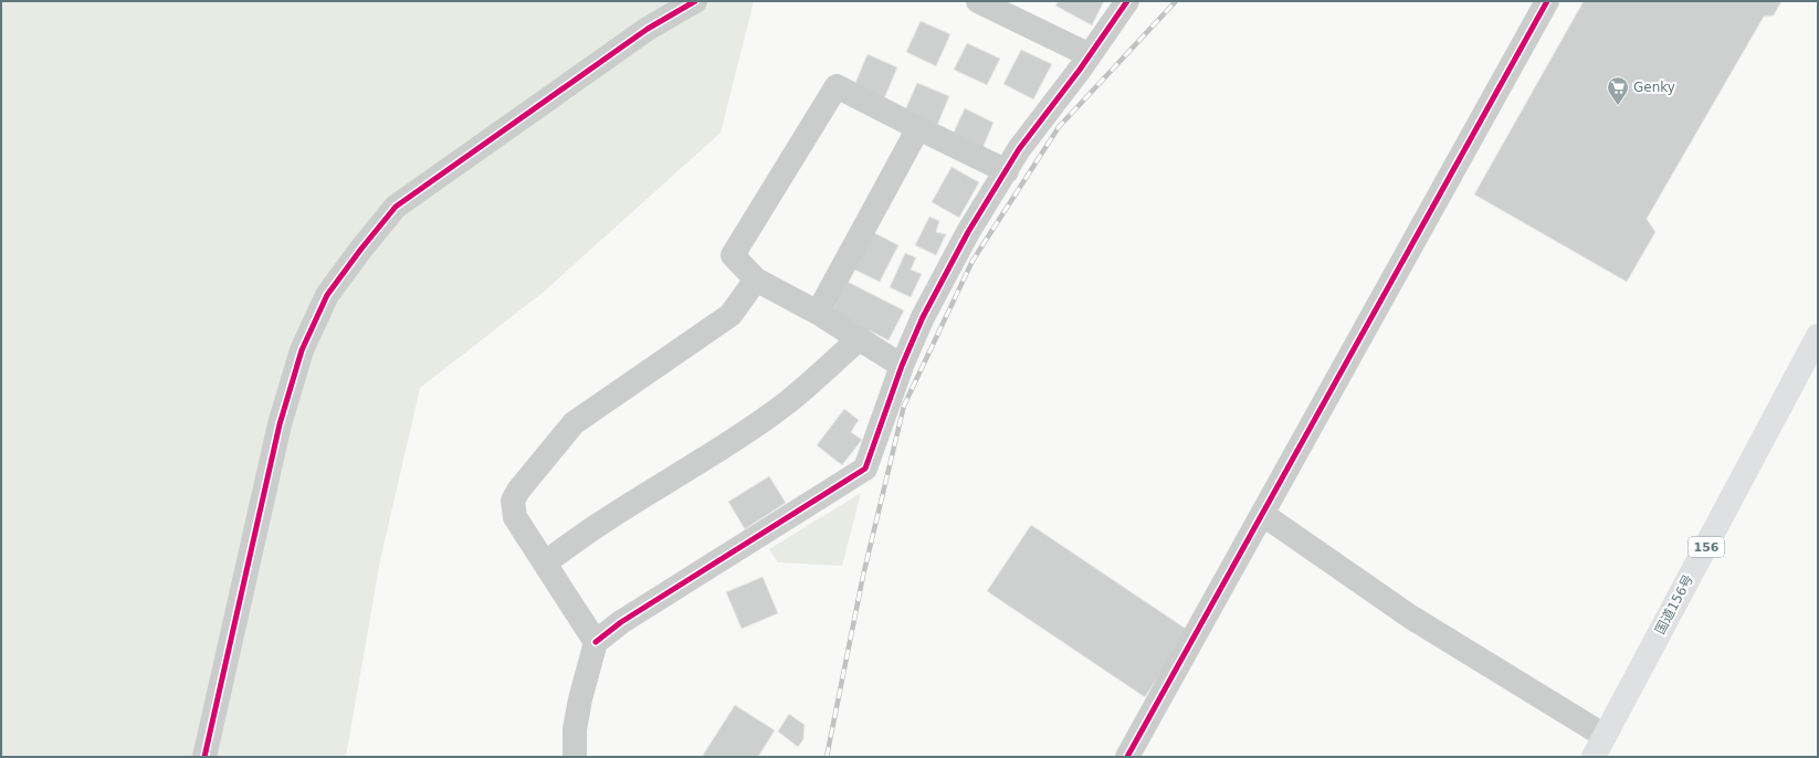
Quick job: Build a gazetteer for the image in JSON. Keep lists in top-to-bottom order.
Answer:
{
  "streets": {
    "highway": ["156", "国道156号"]
  },
  "places": {
    "supermarket": ["Genky"]
  }
}
